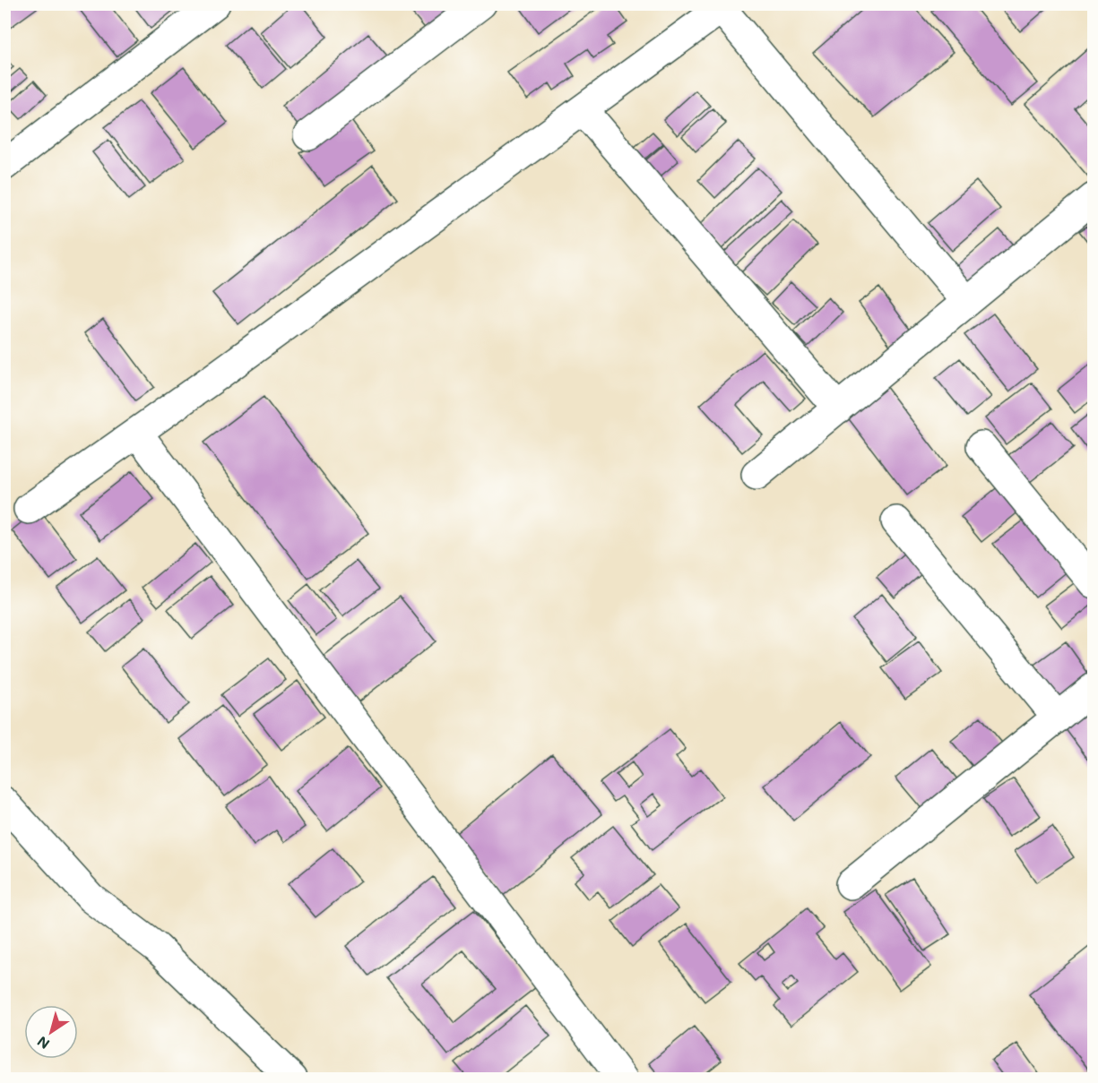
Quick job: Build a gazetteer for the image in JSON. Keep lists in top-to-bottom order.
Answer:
{
  "north": "bottom left"
}
